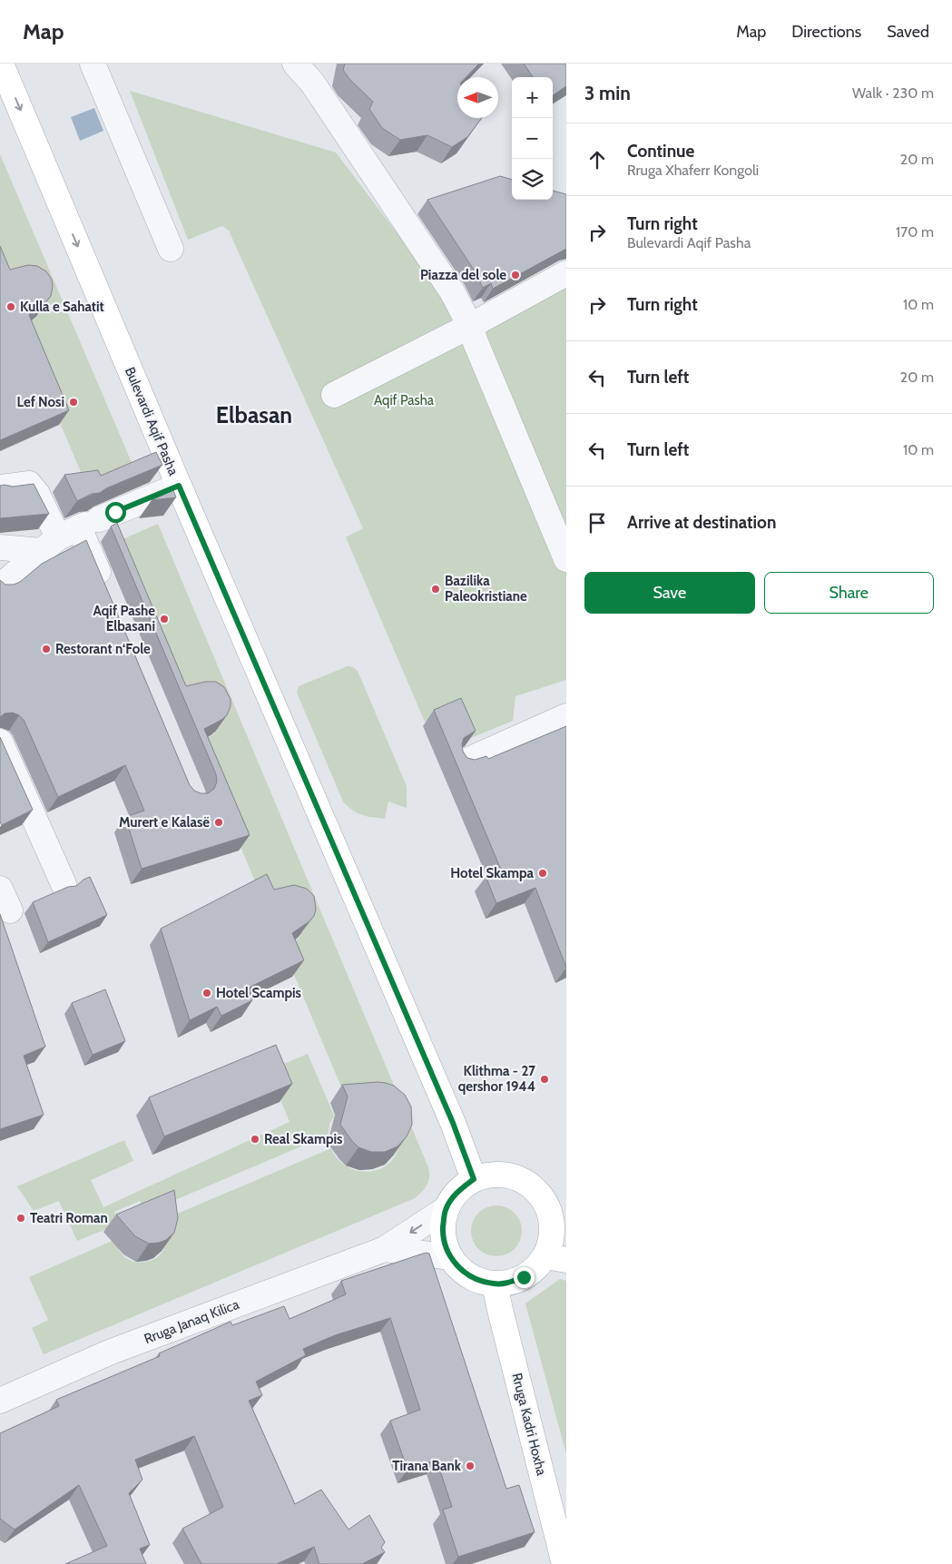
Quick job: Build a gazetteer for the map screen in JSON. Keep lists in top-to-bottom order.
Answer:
{
  "streets": {
    "main road": ["Bulevardi Aqif Pasha", "Rruga Kadri Hoxha"],
    "street": ["Rruga Janaq Kilica"]
  },
  "crossings": [
    ["Bulevardi Aqif Pasha", "Rruga Kadri Hoxha"]
  ],
  "one_way": ["Bulevardi Aqif Pasha"],
  "districts": ["Elbasan"],
  "parks": ["Aqif Pasha"],
  "places": [
    "Piazza del sole",
    "Kulla e Sahatit",
    "Lef Nosi",
    "Bazilika Paleokristiane",
    "Aqif Pashe Elbasani",
    "Restorant n‘Fole",
    "Murert e Kalasë",
    "Hotel Skampa",
    "Hotel Scampis",
    "Klithma - 27 qershor 1944",
    "Real Skampis",
    "Teatri Roman",
    "Tirana Bank"
  ],
  "north": "left",
  "page": {
    "header": "Map",
    "nav": ["Map", "Directions", "Saved"],
    "heading": ["3 min", "Walk · 230 m"],
    "map_buttons": ["+", "−"],
    "list": [
      ["Continue", "Rruga Xhaferr Kongoli", "20 m"],
      ["Turn right", "Bulevardi Aqif Pasha", "170 m"],
      ["Turn right", "10 m"],
      ["Turn left", "20 m"],
      ["Turn left", "10 m"],
      "Arrive at destination"
    ],
    "buttons": ["Save", "Share"]
  }
}
